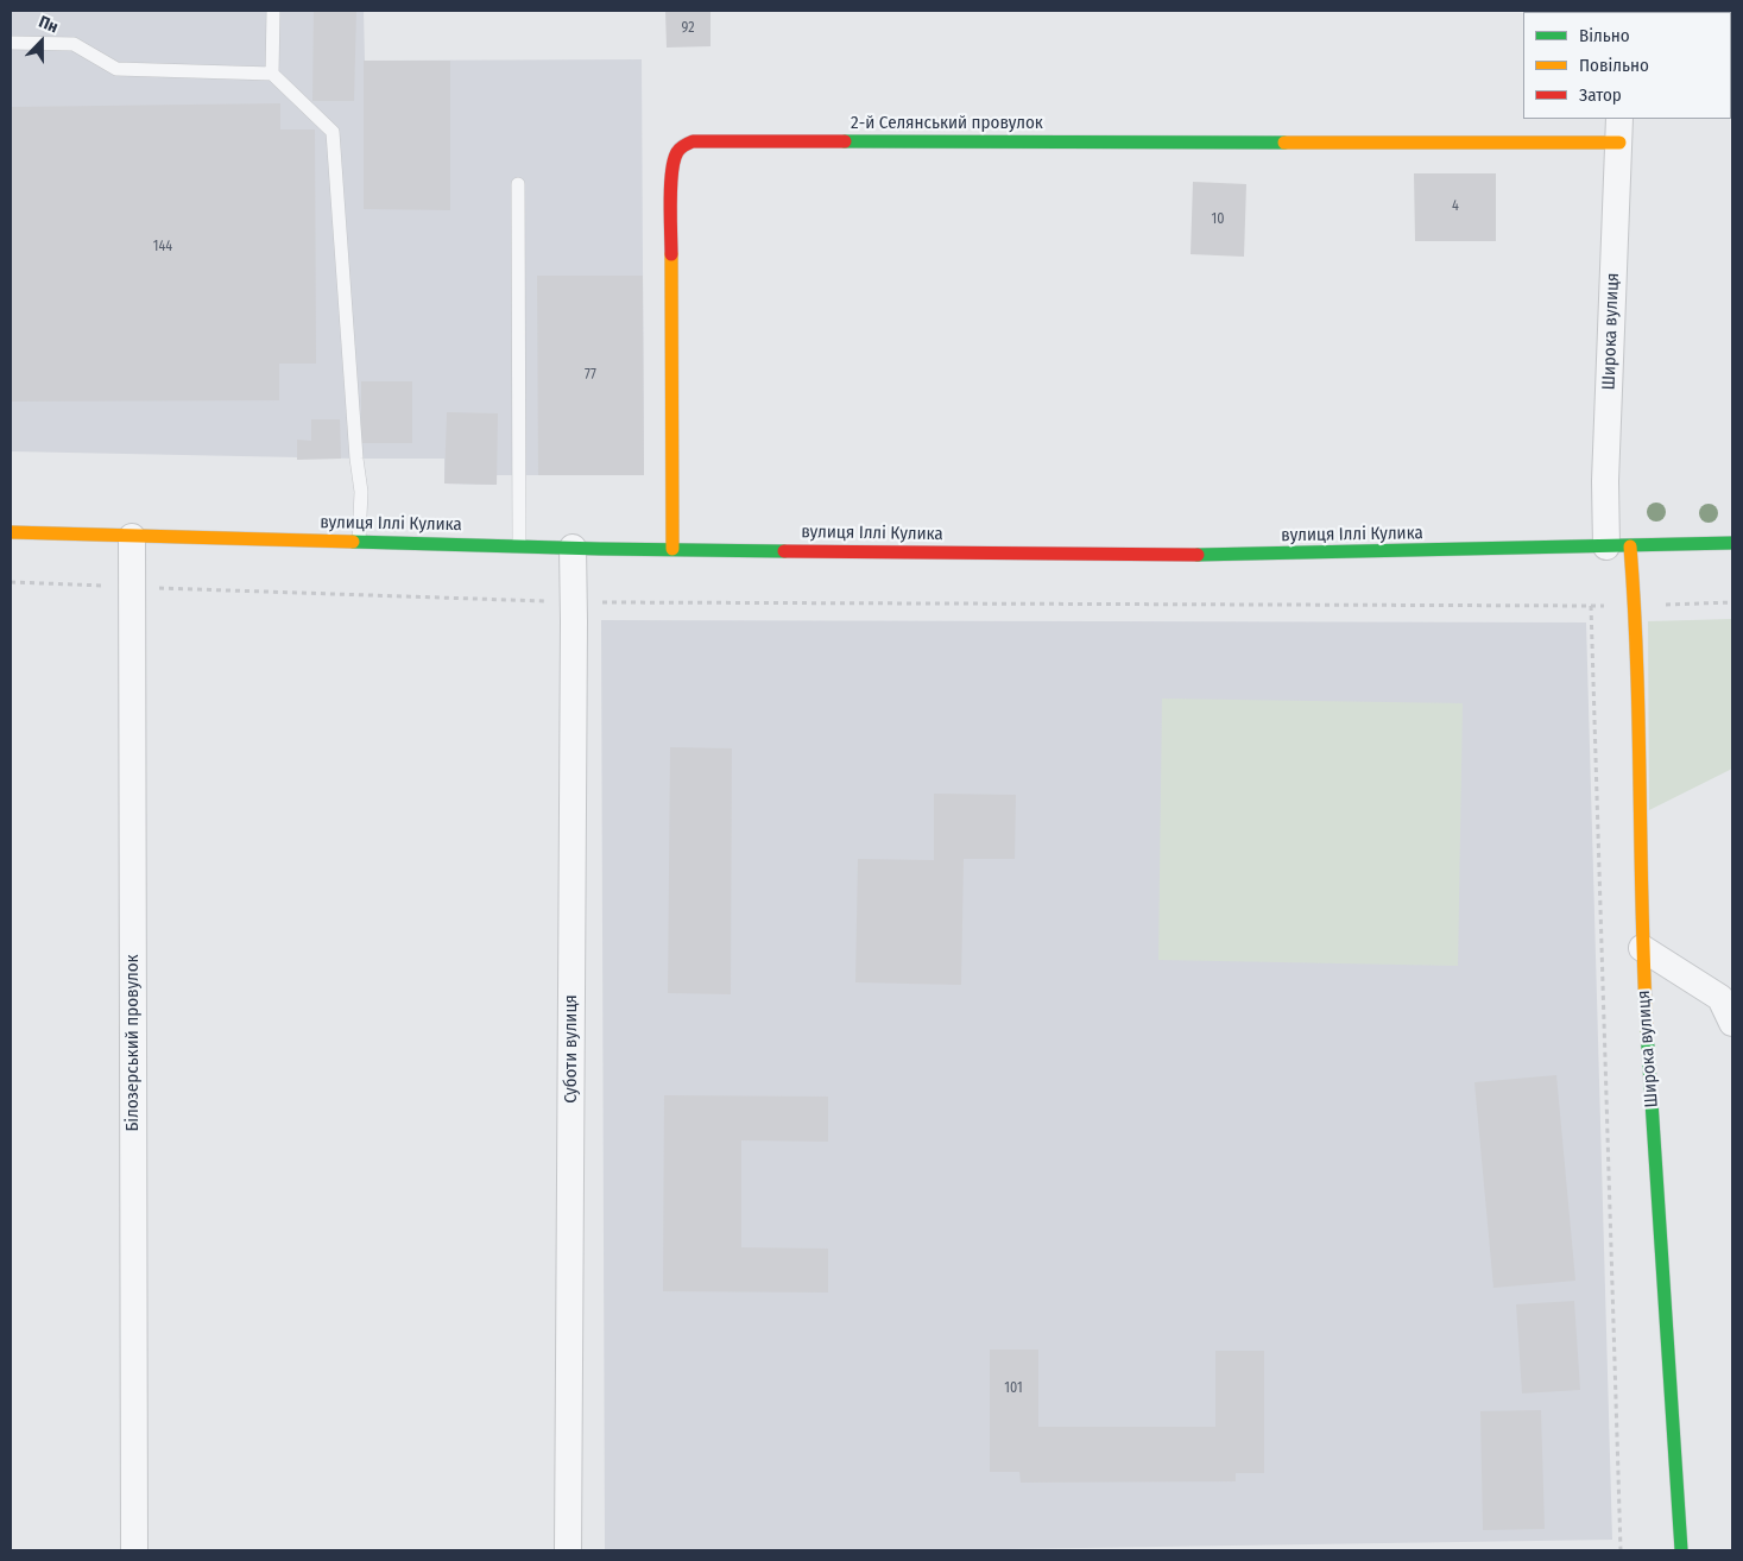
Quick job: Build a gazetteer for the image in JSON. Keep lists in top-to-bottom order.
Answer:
{
  "streets": {
    "street": [
      "2-й Селянський провулок",
      "Широка вулиця",
      "вулиця Іллі Кулика",
      "Білозерський провулок",
      "Суботи вулиця"
    ]
  },
  "crossings": [
    ["2-й Селянський провулок", "Широка вулиця"],
    ["2-й Селянський провулок", "вулиця Іллі Кулика"],
    ["Широка вулиця", "вулиця Іллі Кулика"],
    ["вулиця Іллі Кулика", "Білозерський провулок"],
    ["вулиця Іллі Кулика", "Суботи вулиця"]
  ],
  "house_numbers": [
    "92",
    "4",
    "10",
    "144",
    "77",
    "101"
  ],
  "legend": ["Вільно", "Повільно", "Затор"],
  "north": "top"
}
